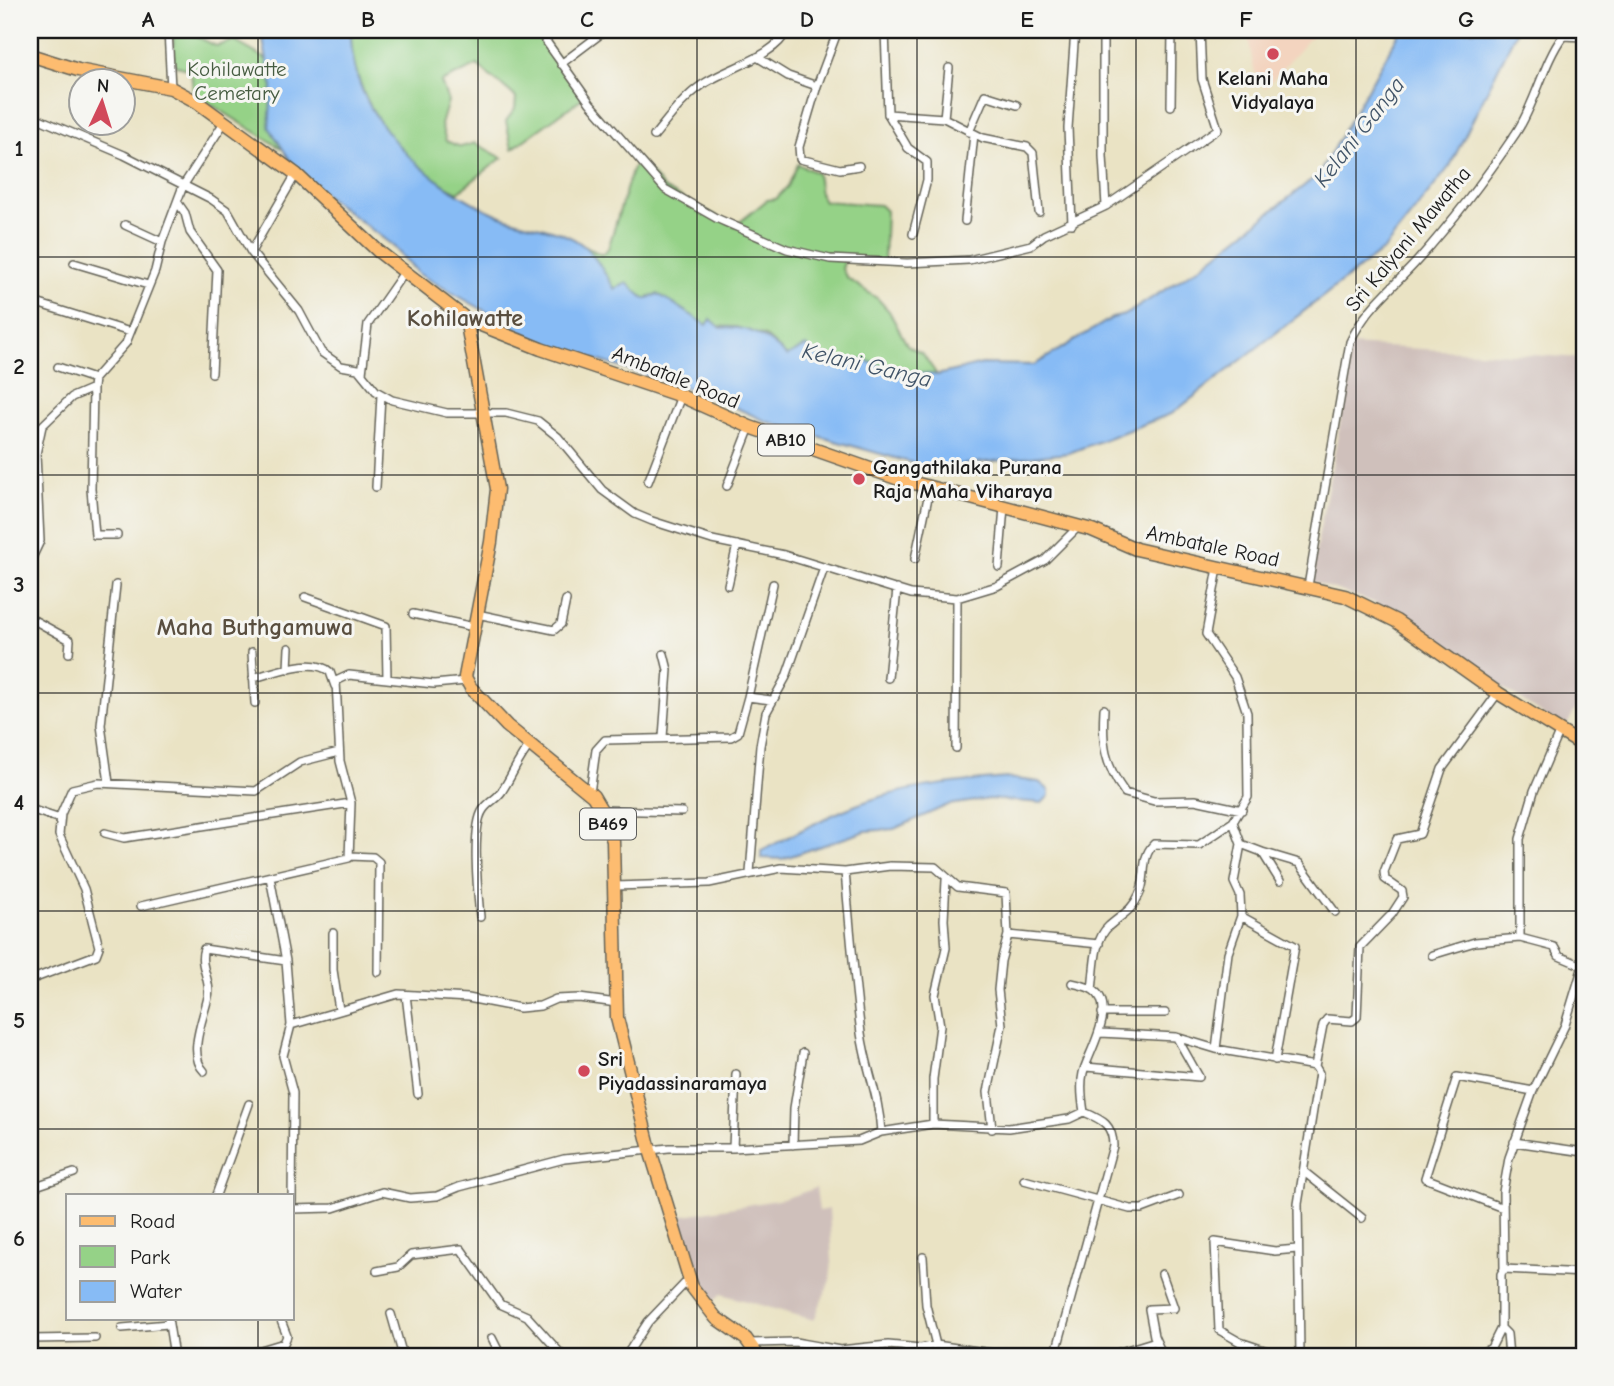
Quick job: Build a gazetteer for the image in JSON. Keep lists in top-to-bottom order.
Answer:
{
  "streets": {
    "main road": ["Ambatale Road", "AB10", "B469"],
    "street": ["Sri Kalyani Mawatha"]
  },
  "crossings": [
    ["Sri Kalyani Mawatha", "Ambatale Road"]
  ],
  "districts": ["Kohilawatte", "Maha Buthgamuwa"],
  "water": ["Kelani Ganga"],
  "parks": ["Kohilawatte Cemetary"],
  "places": ["Kelani Maha Vidyalaya", "Gangathilaka Purana Raja Maha Viharaya", "Sri Piyadassinaramaya"],
  "legend": ["Road", "Park", "Water"],
  "north": "top",
  "grid": {
    "columns": [
      "A",
      "B",
      "C",
      "D",
      "E",
      "F",
      "G"
    ],
    "rows": [
      "1",
      "2",
      "3",
      "4",
      "5",
      "6"
    ]
  }
}
